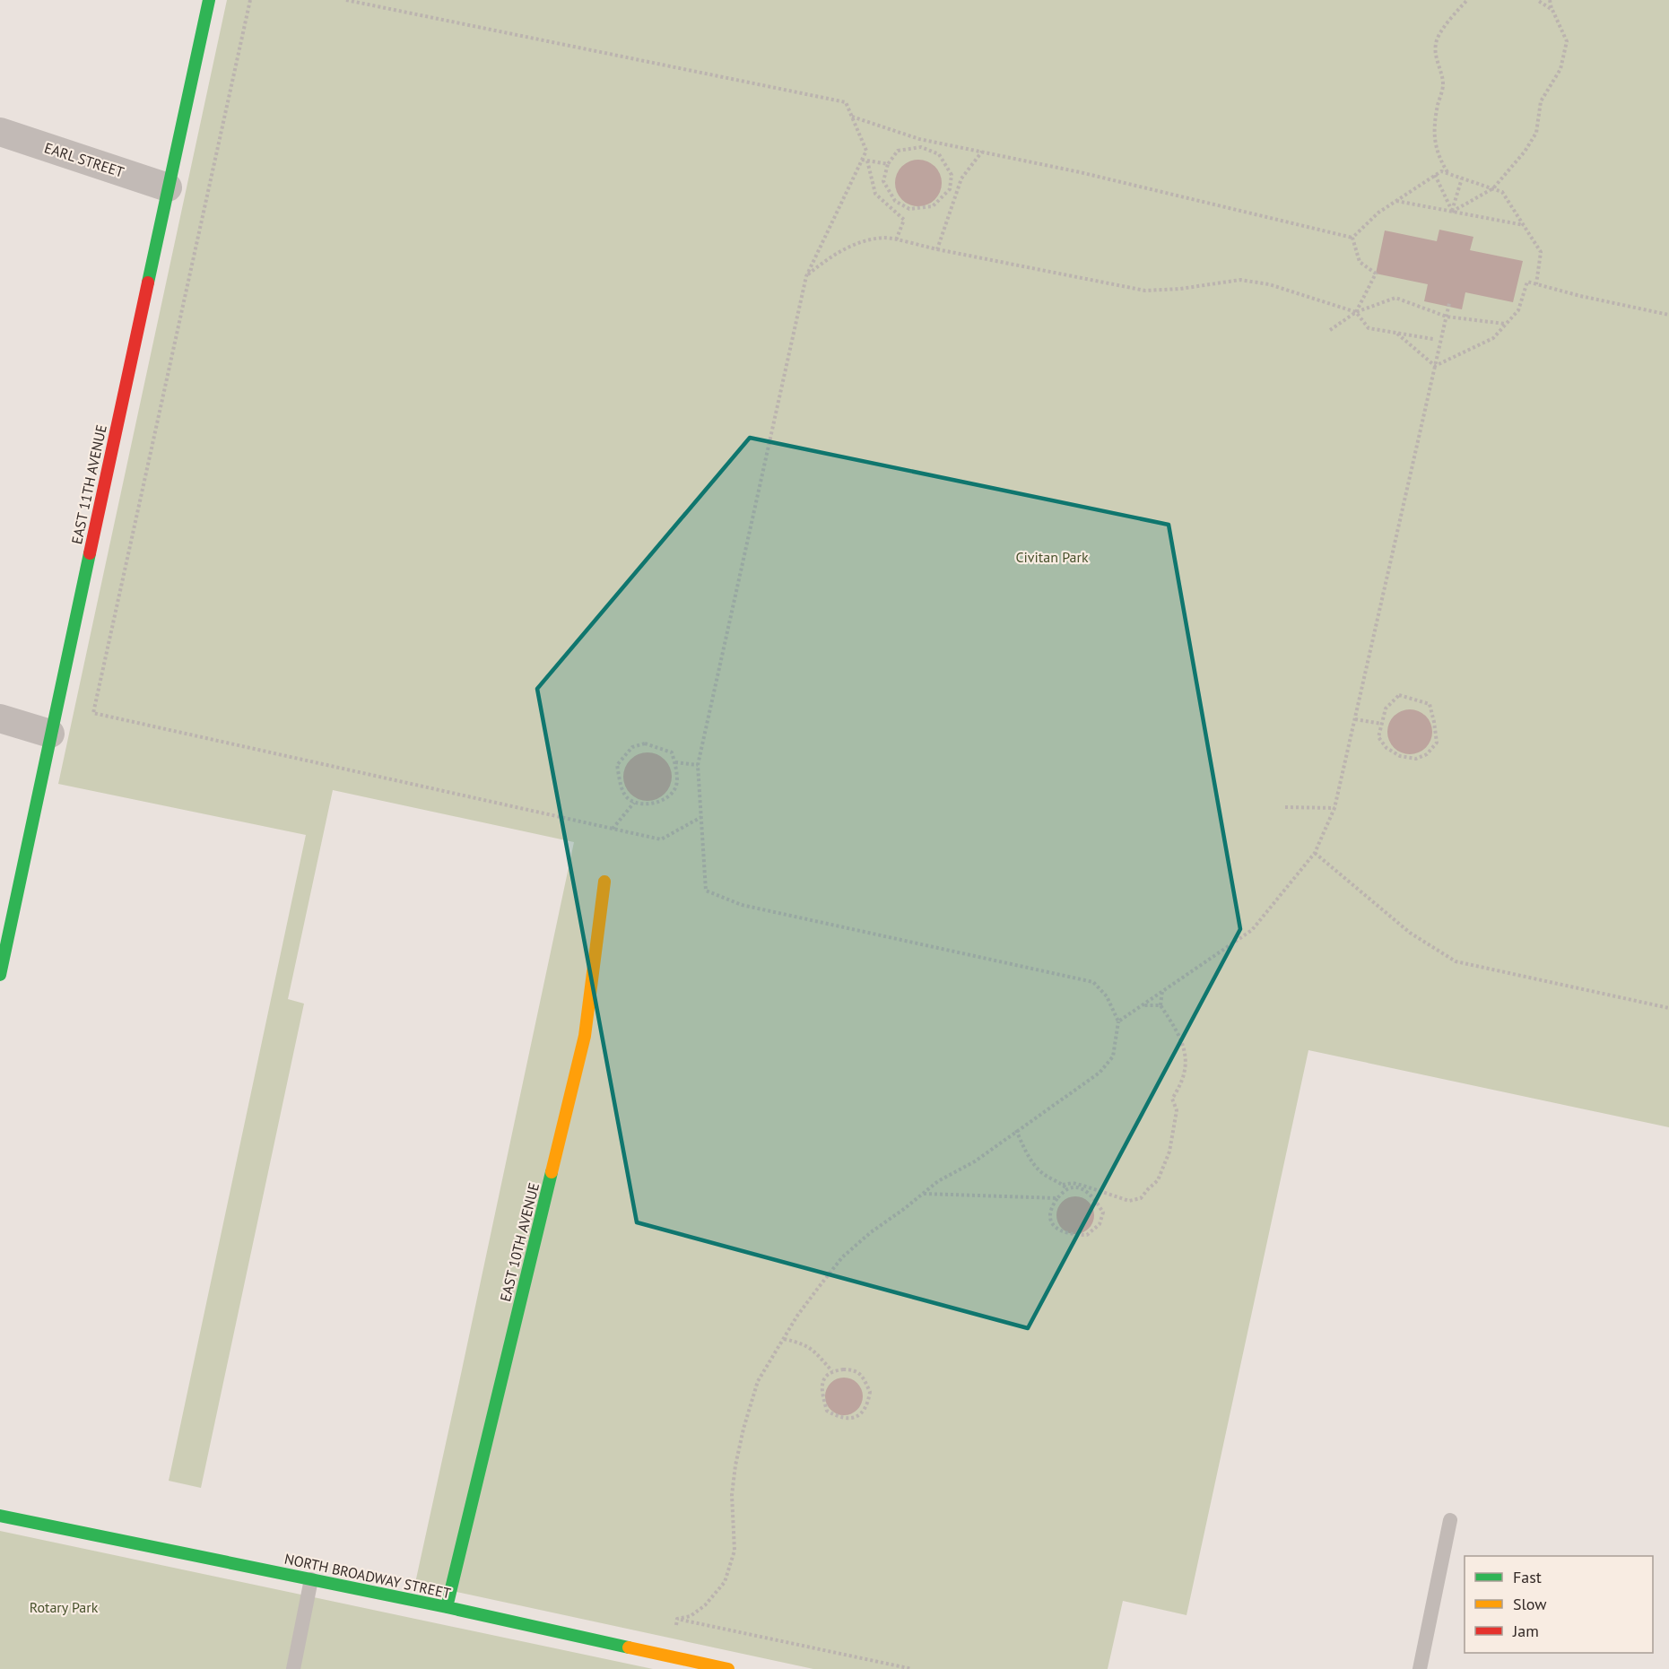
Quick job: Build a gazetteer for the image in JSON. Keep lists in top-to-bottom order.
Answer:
{
  "streets": {
    "street": [
      "EARL STREET",
      "EAST 11TH AVENUE",
      "EAST 10TH AVENUE",
      "NORTH BROADWAY STREET"
    ]
  },
  "crossings": [
    ["EARL STREET", "EAST 11TH AVENUE"],
    ["EAST 10TH AVENUE", "NORTH BROADWAY STREET"]
  ],
  "parks": ["Civitan Park", "Rotary Park"],
  "legend": ["Fast", "Slow", "Jam"]
}
